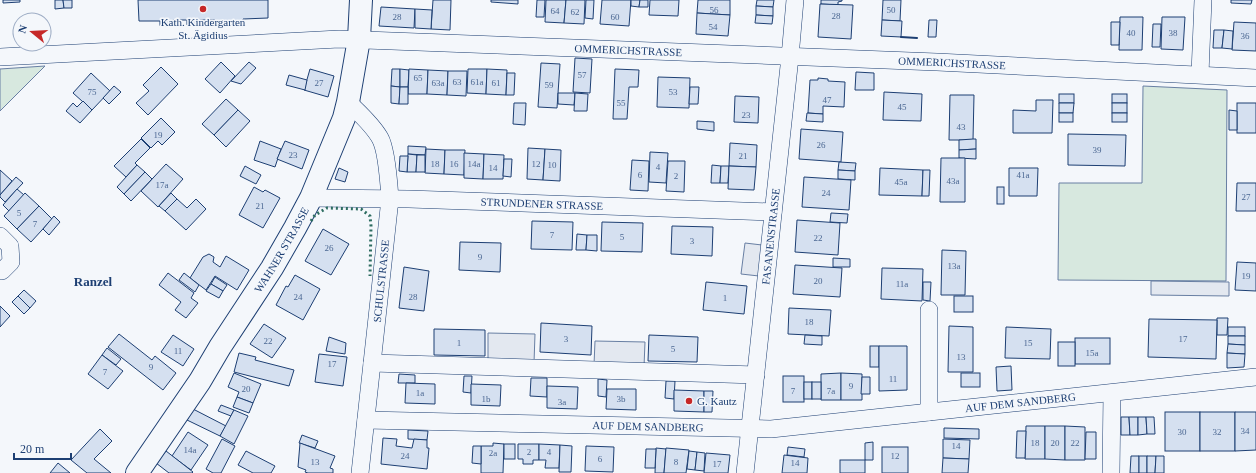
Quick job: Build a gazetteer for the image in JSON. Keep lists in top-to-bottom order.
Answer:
{
  "streets": {
    "street": [
      "OMMERICHSTRASSE",
      "STRUNDENER STRASSE",
      "FASANENSTRASSE",
      "WAHNER STRASSE",
      "SCHULSTRASSE",
      "AUF DEM SANDBERG"
    ]
  },
  "crossings": [
    ["OMMERICHSTRASSE", "FASANENSTRASSE"],
    ["OMMERICHSTRASSE", "WAHNER STRASSE"],
    ["STRUNDENER STRASSE", "FASANENSTRASSE"],
    ["STRUNDENER STRASSE", "WAHNER STRASSE"],
    ["STRUNDENER STRASSE", "SCHULSTRASSE"],
    ["FASANENSTRASSE", "AUF DEM SANDBERG"],
    ["WAHNER STRASSE", "SCHULSTRASSE"],
    ["SCHULSTRASSE", "AUF DEM SANDBERG"]
  ],
  "districts": ["Ranzel"],
  "places": ["Kath. Kindergarten St. Ägidius", "G. Kautz"],
  "house_numbers": [
    "56",
    "50",
    "64",
    "62",
    "28",
    "28",
    "60",
    "54",
    "40",
    "38",
    "36",
    "57",
    "65",
    "63",
    "61a",
    "27",
    "63a",
    "61",
    "59",
    "75",
    "53",
    "47",
    "55",
    "45",
    "23",
    "43",
    "19",
    "26",
    "39",
    "23",
    "21",
    "18",
    "16",
    "14a",
    "12",
    "10",
    "4",
    "14",
    "6",
    "41a",
    "2",
    "43a",
    "45a",
    "17a",
    "24",
    "27",
    "21",
    "5",
    "7",
    "7",
    "5",
    "22",
    "3",
    "26",
    "9",
    "13a",
    "19",
    "20",
    "11a",
    "24",
    "28",
    "1",
    "18",
    "3",
    "17",
    "22",
    "1",
    "15",
    "5",
    "11",
    "15a",
    "13",
    "17",
    "9",
    "7",
    "11",
    "9",
    "20",
    "7",
    "7a",
    "1a",
    "1b",
    "3b",
    "3a",
    "34",
    "30",
    "32",
    "18",
    "20",
    "22",
    "14",
    "14a",
    "2",
    "4",
    "2a",
    "24",
    "12",
    "6",
    "13",
    "8",
    "14",
    "17"
  ],
  "scale_bar": "20 m",
  "north": "left"
}
